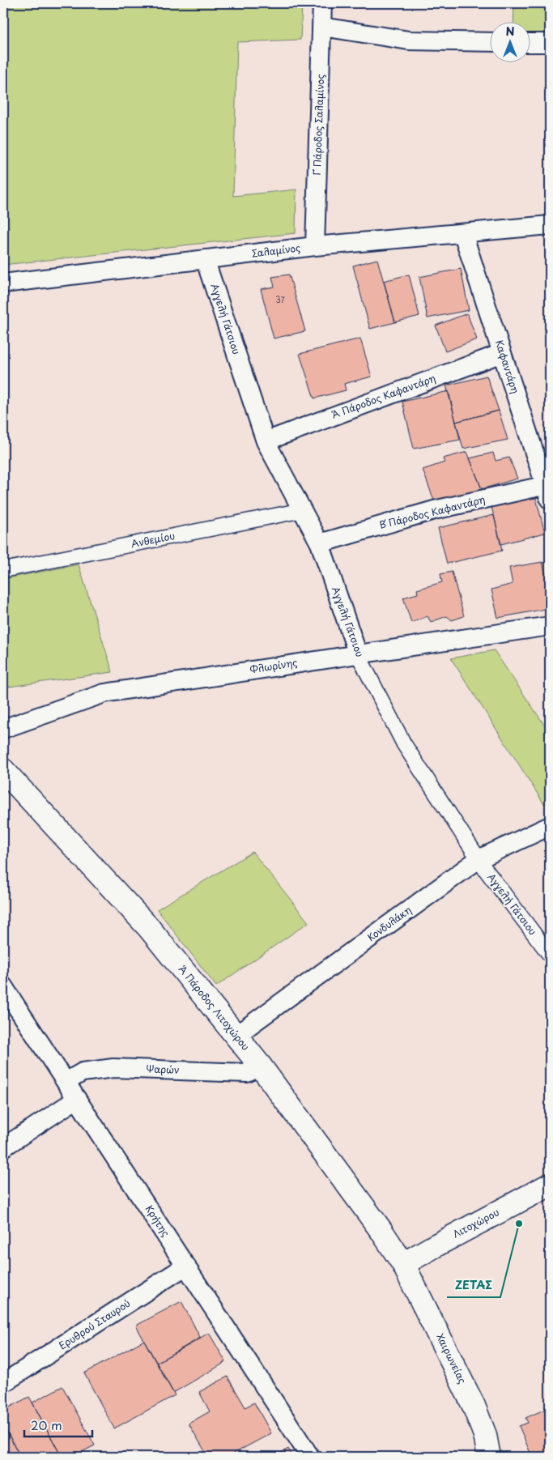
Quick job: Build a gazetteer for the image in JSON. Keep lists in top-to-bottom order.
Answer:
{
  "streets": {
    "street": [
      "Γ΄ Πάροδος Σαλαμίνος",
      "Σαλαμίνος",
      "Αγγελή Γάτσιου",
      "Καφαντάρη",
      "Α΄ Πάροδος Καφαντάρη",
      "Β΄ Πάροδος Καφαντάρη",
      "Ανθεμίου",
      "Φλωρίνης",
      "Κονδυλάκη",
      "Α΄ Πάροδος Λιτοχώρου",
      "Ψαρών",
      "Κρήτης",
      "Λιτοχώρου",
      "Ερυθρού Σταυρού",
      "Χαιρωνείας"
    ]
  },
  "crossings": [
    ["Γ΄ Πάροδος Σαλαμίνος", "Σαλαμίνος"],
    ["Σαλαμίνος", "Αγγελή Γάτσιου"],
    ["Σαλαμίνος", "Καφαντάρη"],
    ["Αγγελή Γάτσιου", "Α΄ Πάροδος Καφαντάρη"],
    ["Αγγελή Γάτσιου", "Β΄ Πάροδος Καφαντάρη"],
    ["Αγγελή Γάτσιου", "Ανθεμίου"],
    ["Αγγελή Γάτσιου", "Φλωρίνης"],
    ["Αγγελή Γάτσιου", "Κονδυλάκη"],
    ["Καφαντάρη", "Α΄ Πάροδος Καφαντάρη"],
    ["Καφαντάρη", "Β΄ Πάροδος Καφαντάρη"],
    ["Κονδυλάκη", "Α΄ Πάροδος Λιτοχώρου"],
    ["Α΄ Πάροδος Λιτοχώρου", "Ψαρών"],
    ["Α΄ Πάροδος Λιτοχώρου", "Λιτοχώρου"],
    ["Α΄ Πάροδος Λιτοχώρου", "Χαιρωνείας"],
    ["Ψαρών", "Κρήτης"],
    ["Κρήτης", "Ερυθρού Σταυρού"],
    ["Λιτοχώρου", "Χαιρωνείας"]
  ],
  "places": ["ΖΕΤΑΣ"],
  "house_numbers": ["37"],
  "scale_bar": "20 m",
  "north": "top"
}
